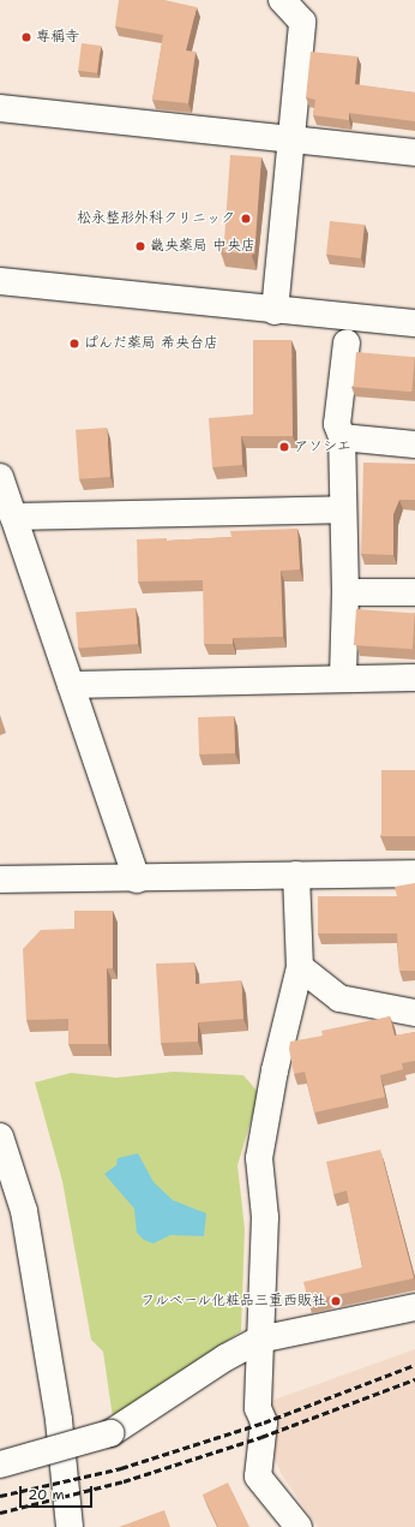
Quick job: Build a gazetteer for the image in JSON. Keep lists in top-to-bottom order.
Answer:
{
  "places": [
    "専稱寺",
    "松永整形外科クリニック",
    "畿央薬局 中央店",
    "ぱんだ薬局 希央台店",
    "アソシエ",
    "フルベール化粧品三重西販社"
  ],
  "scale_bar": "20 m"
}
